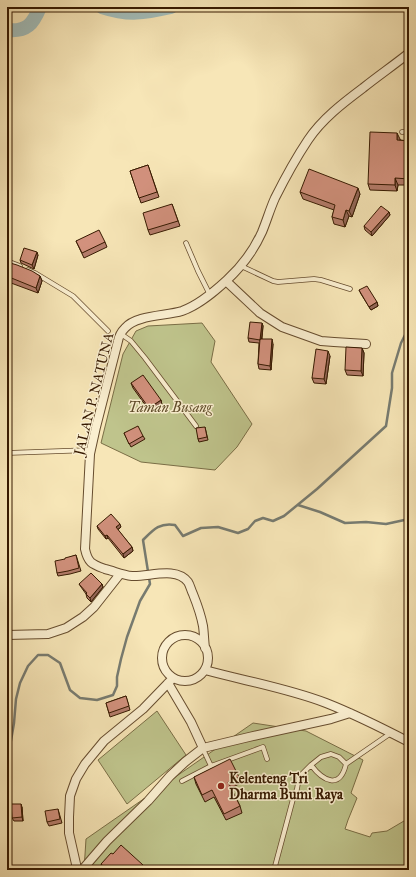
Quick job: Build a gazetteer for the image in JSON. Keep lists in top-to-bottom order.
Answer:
{
  "streets": {
    "street": ["JALAN P. NATUNA"]
  },
  "parks": ["Taman Busang"],
  "places": ["Kelenteng Tri Dharma Bumi Raya"]
}
